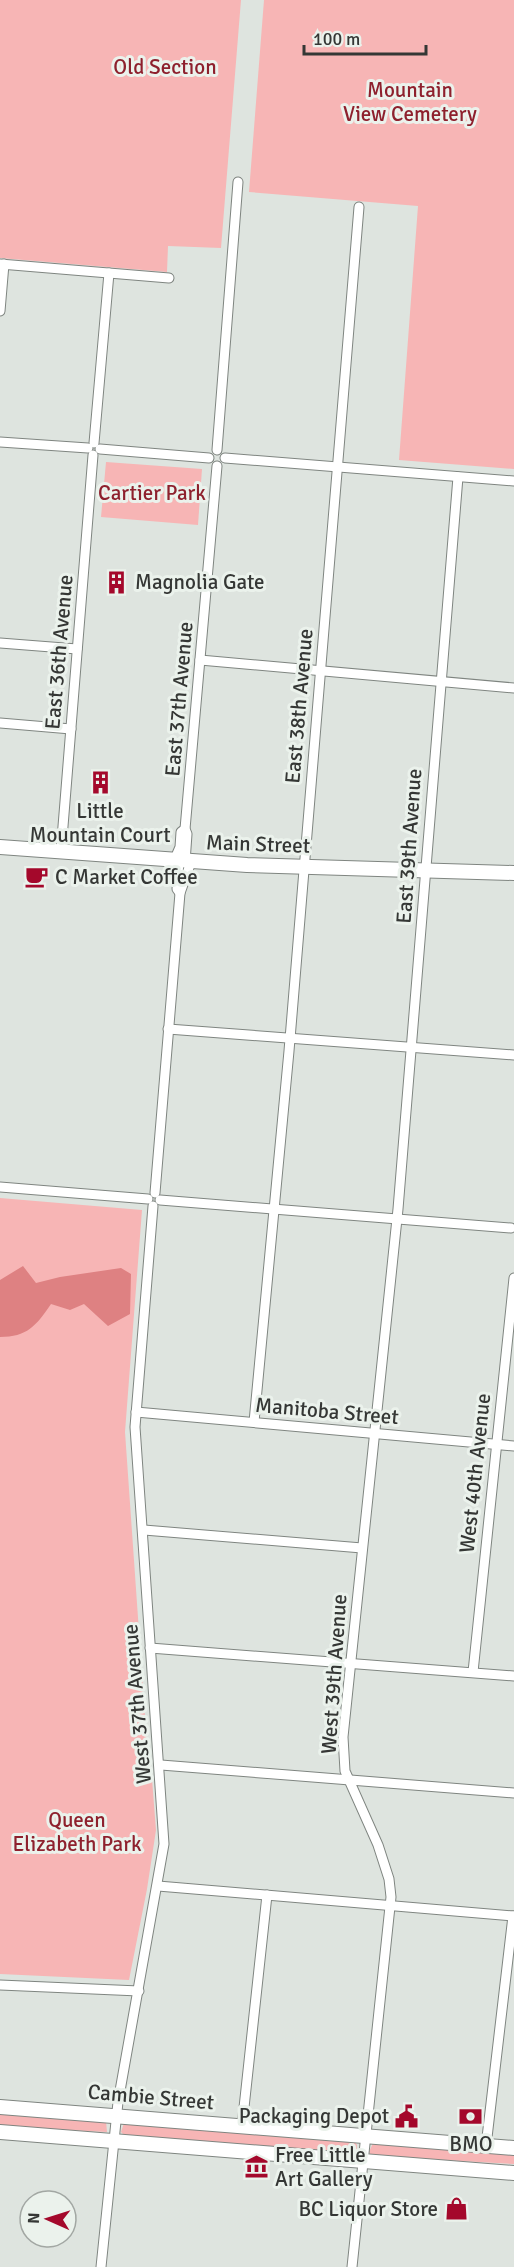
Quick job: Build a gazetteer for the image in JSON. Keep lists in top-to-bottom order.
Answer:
{
  "streets": {
    "main road": ["Main Street", "Cambie Street"],
    "street": [
      "East 36th Avenue",
      "East 37th Avenue",
      "East 38th Avenue",
      "East 39th Avenue",
      "Manitoba Street",
      "West 40th Avenue",
      "West 39th Avenue",
      "West 37th Avenue"
    ]
  },
  "crossings": [
    ["East 36th Avenue", "Main Street"],
    ["East 37th Avenue", "Main Street"],
    ["East 37th Avenue", "West 37th Avenue"],
    ["East 38th Avenue", "Main Street"],
    ["East 38th Avenue", "Manitoba Street"],
    ["Main Street", "East 39th Avenue"],
    ["East 39th Avenue", "West 39th Avenue"],
    ["Manitoba Street", "West 40th Avenue"],
    ["Manitoba Street", "West 39th Avenue"],
    ["Manitoba Street", "West 37th Avenue"],
    ["West 39th Avenue", "Cambie Street"],
    ["West 37th Avenue", "Cambie Street"]
  ],
  "parks": [
    "Old Section",
    "Mountain View Cemetery",
    "Cartier Park",
    "Queen Elizabeth Park"
  ],
  "places": {
    "building": ["Magnolia Gate", "Little Mountain Court"],
    "cafe": ["C Market Coffee"],
    "public building": ["Packaging Depot"],
    "bank": ["BMO"],
    "museum": ["Free Little Art Gallery"],
    "shop": ["BC Liquor Store"]
  },
  "scale_bar": "100 m",
  "north": "left"
}
